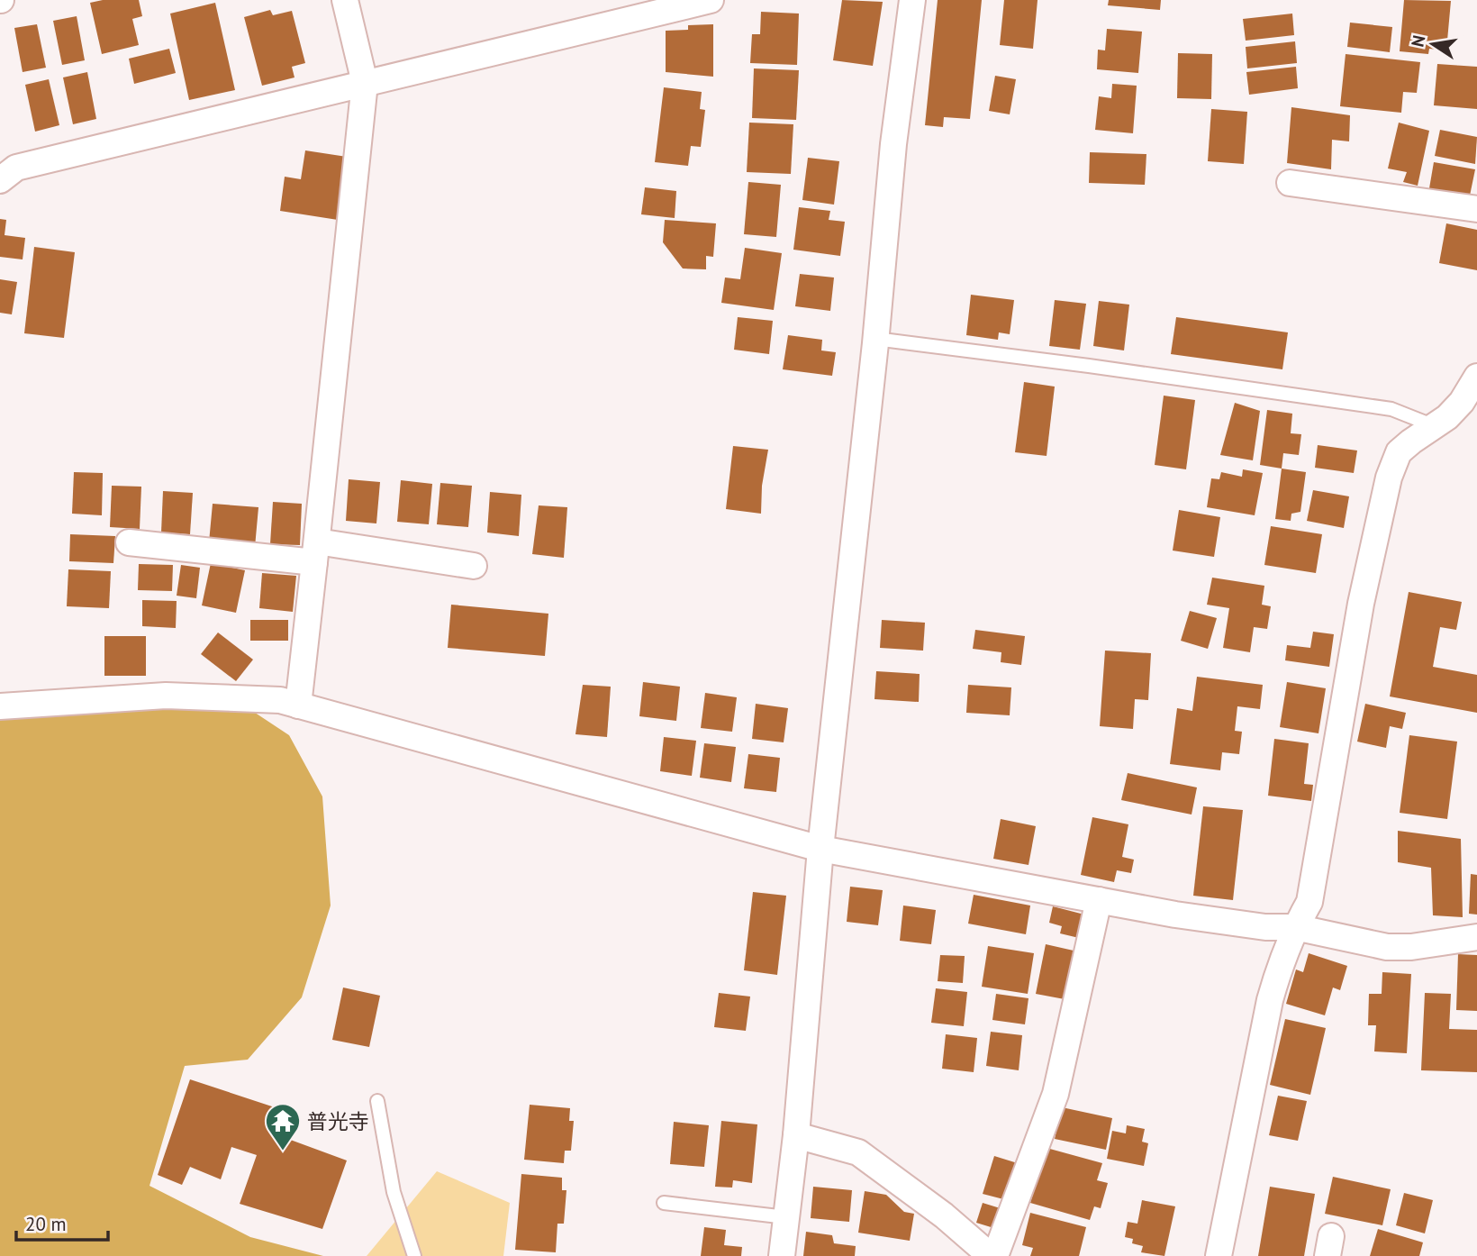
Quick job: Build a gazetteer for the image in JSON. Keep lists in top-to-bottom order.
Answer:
{
  "places": {
    "temple": ["普光寺"]
  },
  "scale_bar": "20 m",
  "north": "left"
}
